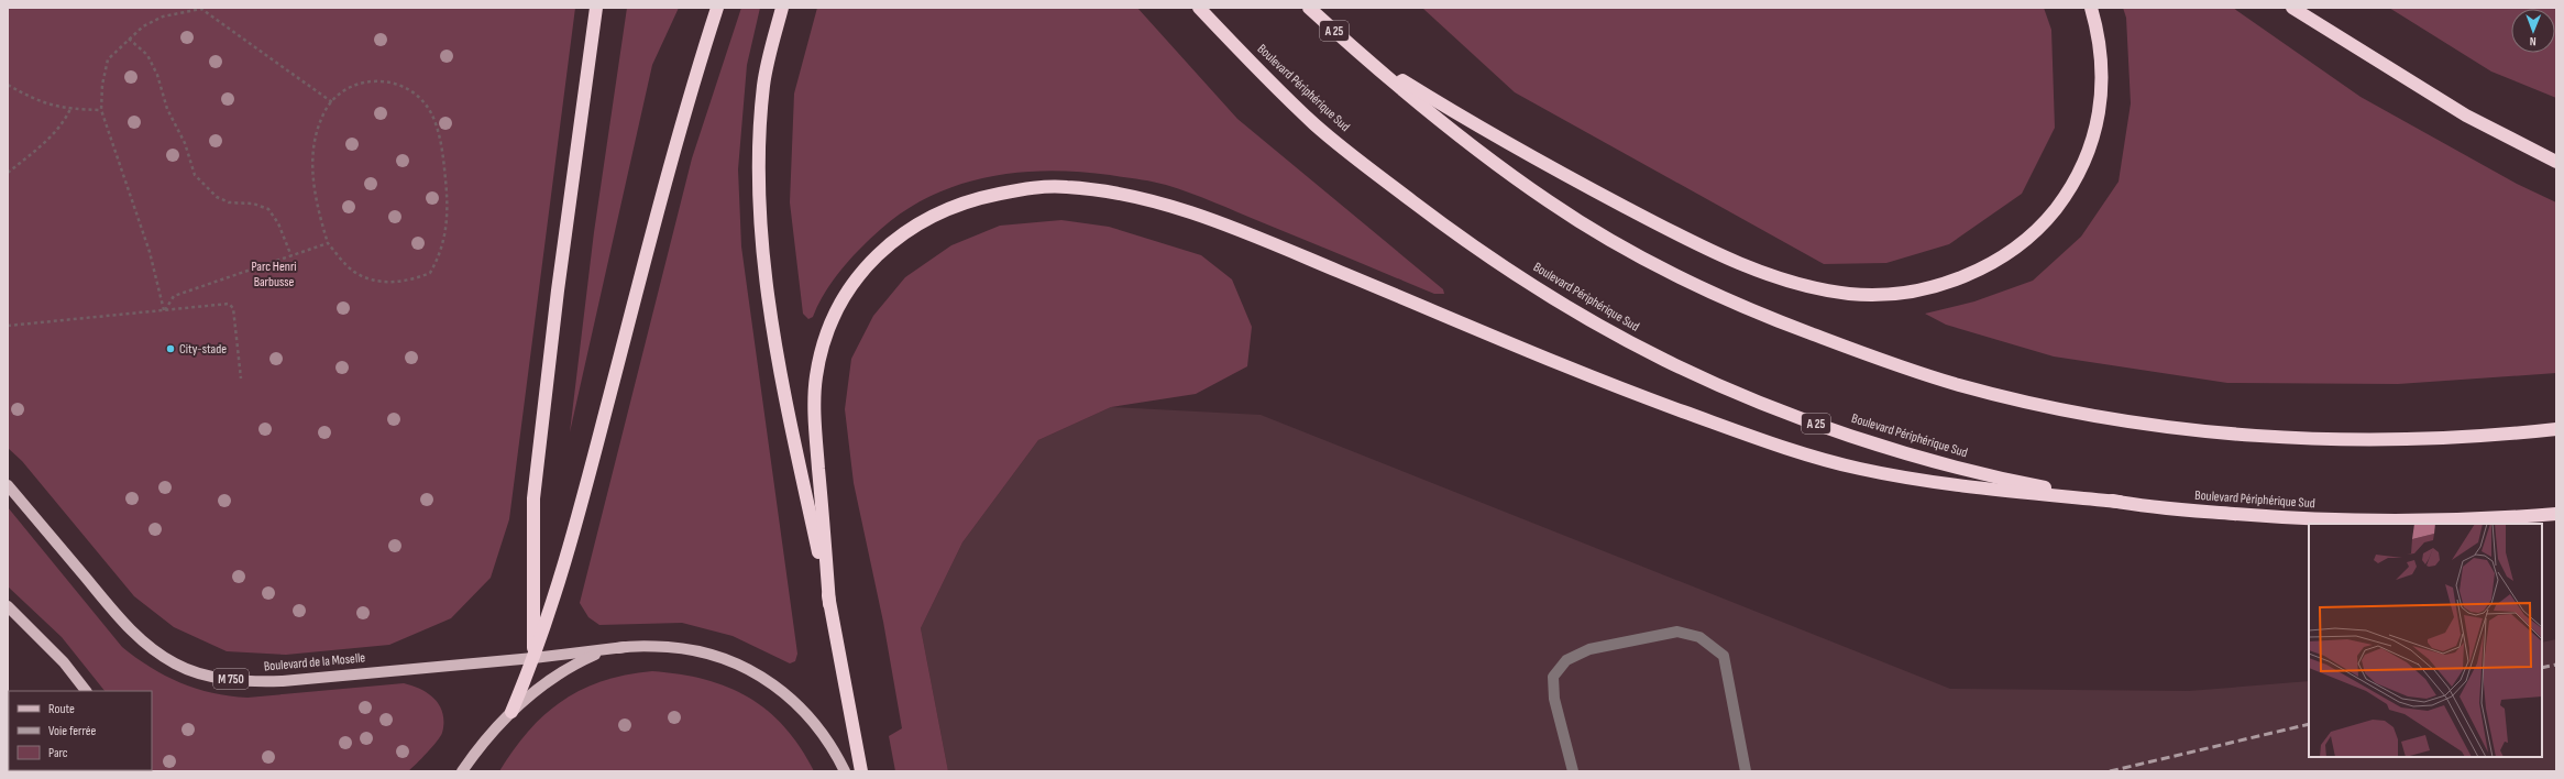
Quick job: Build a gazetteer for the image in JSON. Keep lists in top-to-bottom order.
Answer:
{
  "streets": {
    "highway": ["A 25", "Boulevard Périphérique Sud"],
    "main road": ["Boulevard de la Moselle", "M 750"]
  },
  "parks": ["Parc Henri Barbusse"],
  "places": ["City-stade"],
  "legend": ["Route", "Voie ferrée", "Parc"],
  "north": "bottom"
}
